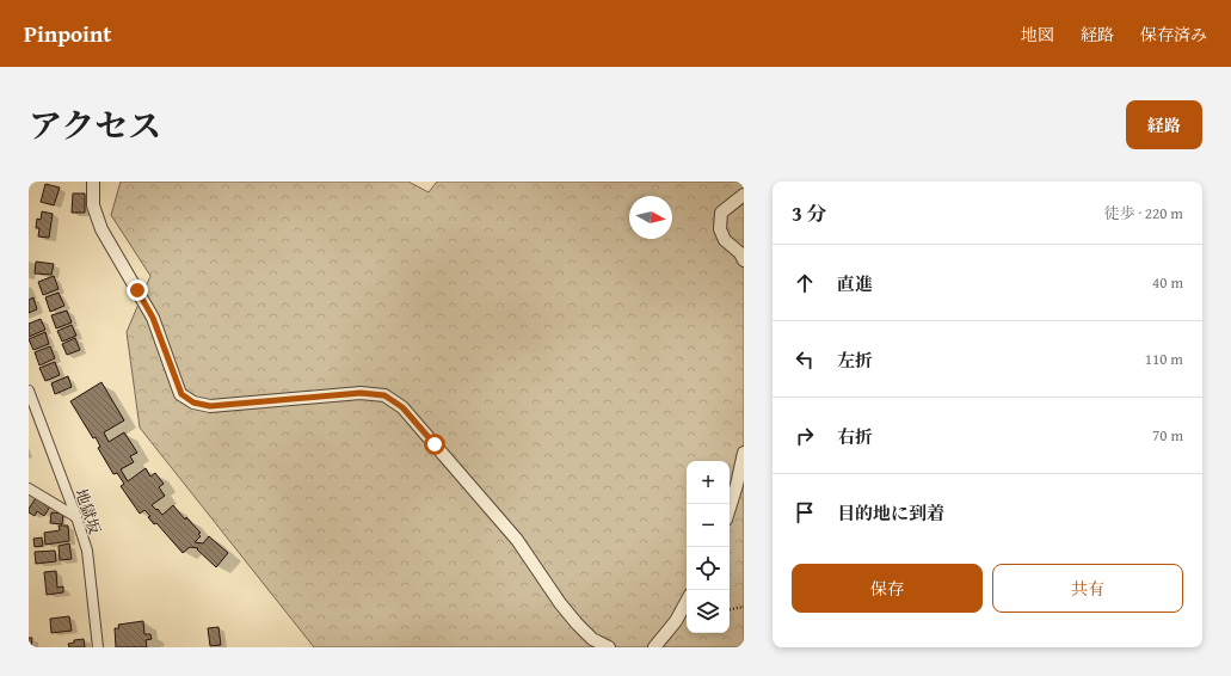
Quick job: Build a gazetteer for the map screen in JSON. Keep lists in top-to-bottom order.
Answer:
{
  "streets": {
    "street": ["地獄坂"]
  },
  "north": "right",
  "page": {
    "header": "Pinpoint",
    "nav": ["地図", "経路", "保存済み"],
    "title": "アクセス",
    "buttons": [
      "経路",
      ["保存", "共有"]
    ],
    "heading": ["3 分", "徒歩 · 220 m"],
    "list": [
      ["直進", "40 m"],
      ["左折", "110 m"],
      ["右折", "70 m"],
      "目的地に到着"
    ],
    "map_buttons": ["+", "−"]
  }
}
